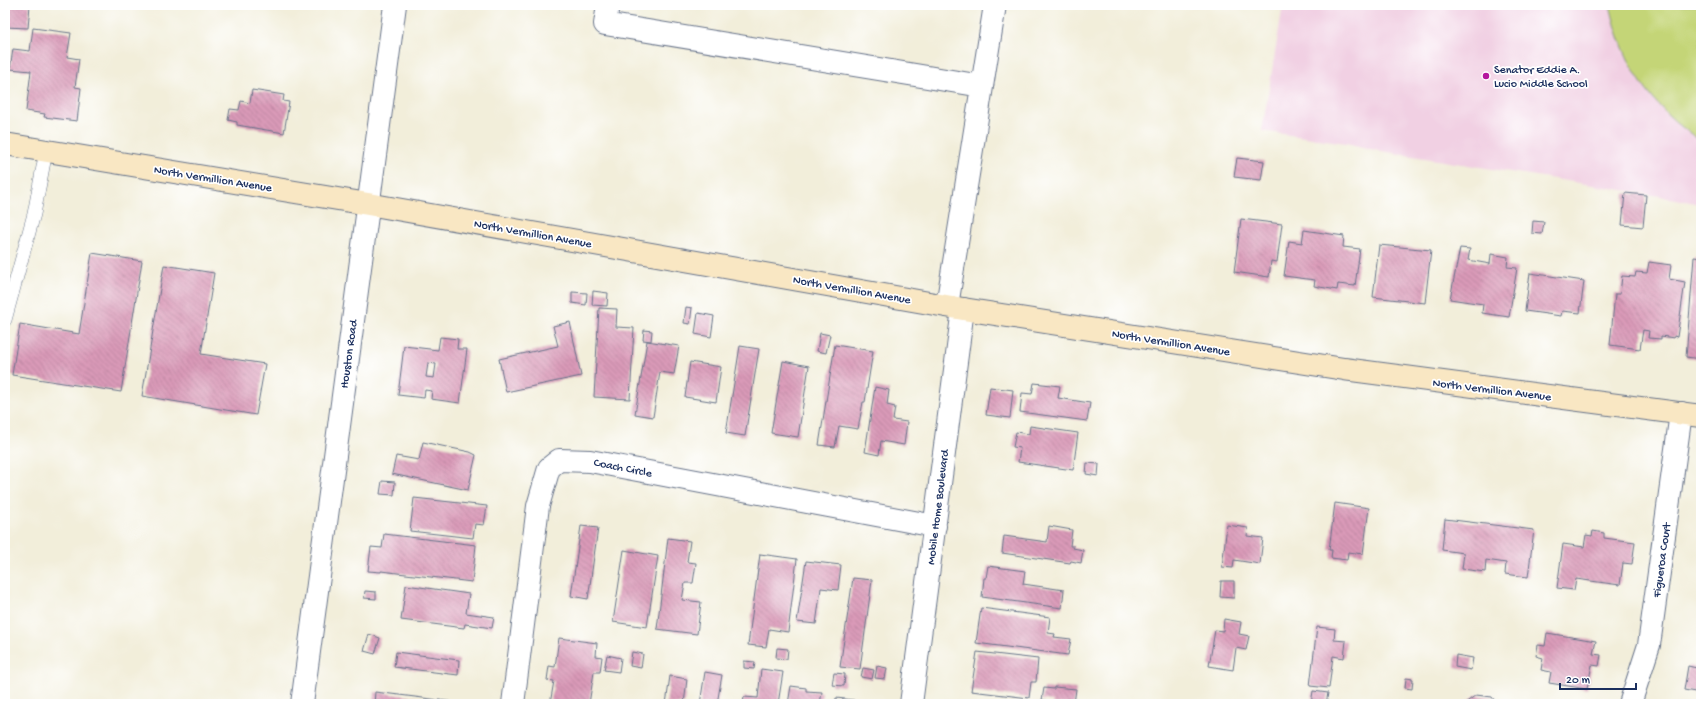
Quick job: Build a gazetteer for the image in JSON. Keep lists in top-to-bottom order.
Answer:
{
  "streets": {
    "street": [
      "North Vermillion Avenue",
      "Houston Road",
      "Coach Circle",
      "Mobile Home Boulevard",
      "Figueroa Court"
    ]
  },
  "crossings": [
    ["North Vermillion Avenue", "Houston Road"],
    ["North Vermillion Avenue", "Mobile Home Boulevard"],
    ["North Vermillion Avenue", "Figueroa Court"],
    ["Coach Circle", "Mobile Home Boulevard"]
  ],
  "places": ["Senator Eddie A. Lucio Middle School"],
  "scale_bar": "20 m"
}
